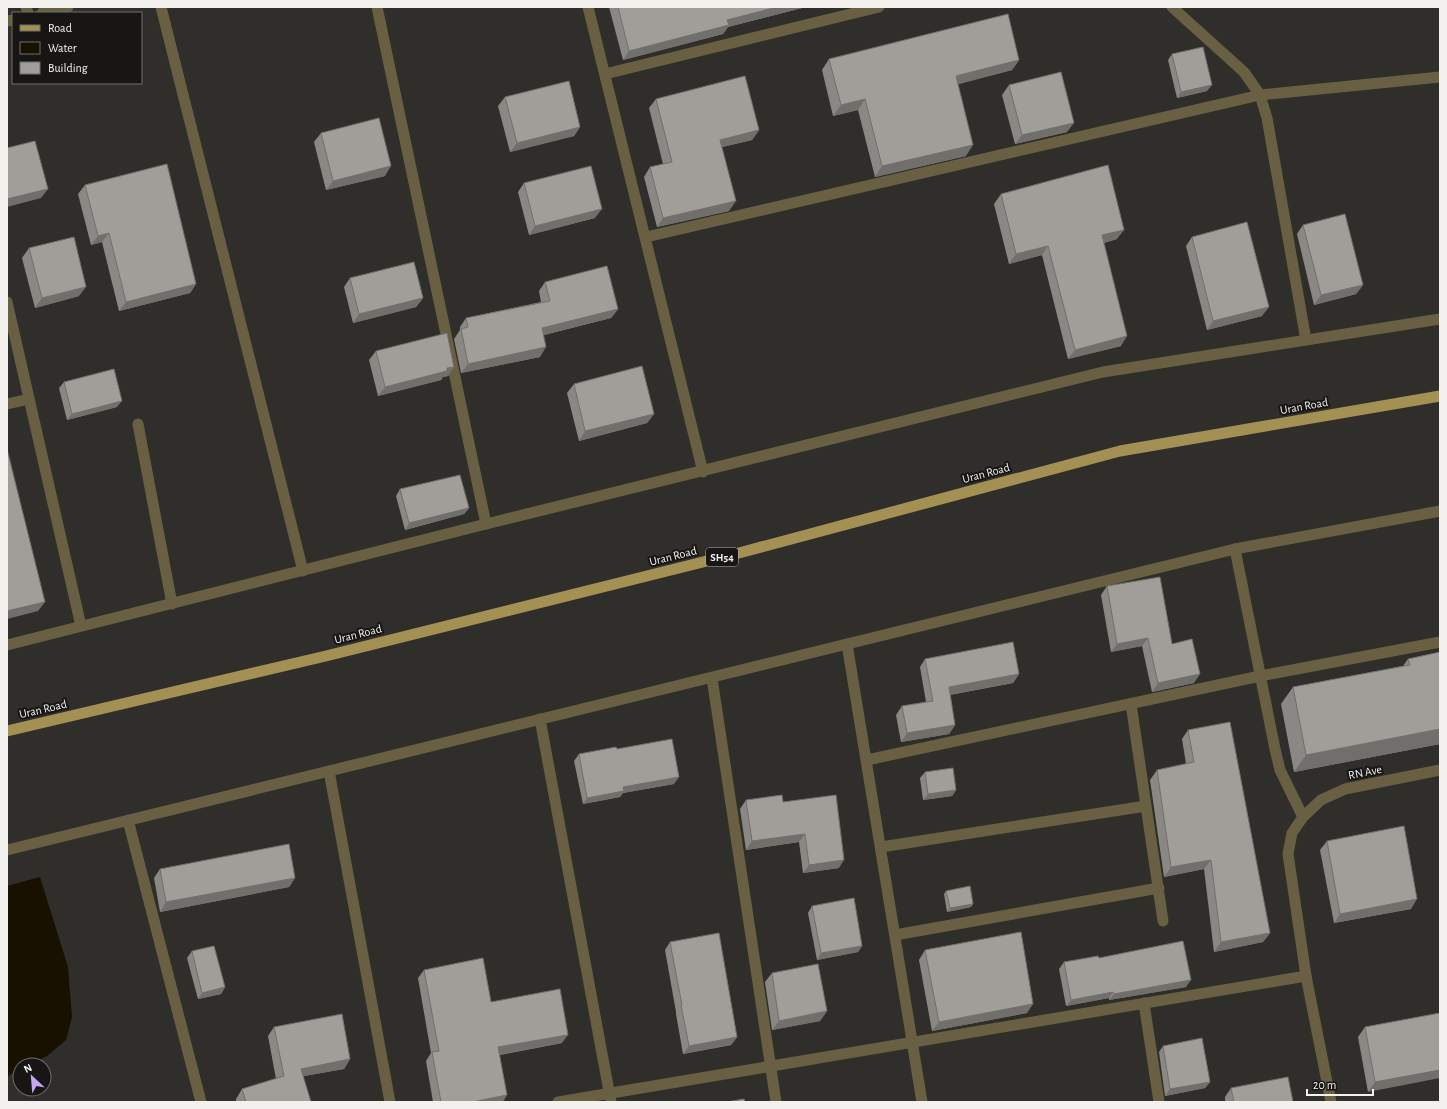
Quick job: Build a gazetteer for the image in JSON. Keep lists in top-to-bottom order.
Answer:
{
  "streets": {
    "main road": ["Uran Road", "SH54"],
    "street": ["RN Ave"]
  },
  "legend": ["Road", "Water", "Building"],
  "scale_bar": "20 m",
  "north": "top left"
}
